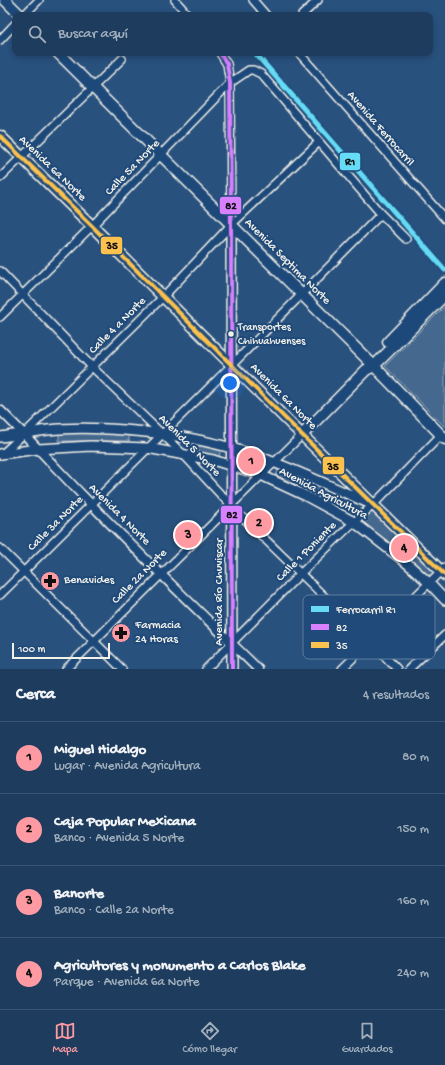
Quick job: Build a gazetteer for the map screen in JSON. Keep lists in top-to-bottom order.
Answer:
{
  "streets": {
    "main road": [
      "Avenida 6a Norte",
      "Avenida Septima Norte",
      "Avenida Agricultura",
      "Calle 2a Norte",
      "Avenida Río Chuviscar"
    ],
    "street": [
      "Avenida Ferrocarril",
      "Calle 5a Norte",
      "Calle 4 a Norte",
      "Avenida 5 Norte",
      "Avenida 4 Norte",
      "Calle 3a Norte",
      "Calle 1 Poniente"
    ]
  },
  "crossings": [
    ["Calle 5a Norte", "Avenida 6a Norte"],
    ["Calle 5a Norte", "Avenida Septima Norte"],
    ["Calle 5a Norte", "Calle 4 a Norte"],
    ["Calle 5a Norte", "Avenida 5 Norte"],
    ["Calle 5a Norte", "Avenida Río Chuviscar"],
    ["Avenida 6a Norte", "Calle 4 a Norte"],
    ["Avenida 6a Norte", "Avenida Agricultura"],
    ["Avenida 6a Norte", "Calle 3a Norte"],
    ["Avenida 6a Norte", "Calle 1 Poniente"],
    ["Avenida 6a Norte", "Calle 2a Norte"],
    ["Avenida 6a Norte", "Avenida Río Chuviscar"],
    ["Avenida Septima Norte", "Calle 4 a Norte"],
    ["Avenida Septima Norte", "Calle 3a Norte"],
    ["Avenida Septima Norte", "Calle 1 Poniente"],
    ["Avenida Septima Norte", "Calle 2a Norte"],
    ["Avenida Septima Norte", "Avenida Río Chuviscar"],
    ["Calle 4 a Norte", "Avenida 5 Norte"],
    ["Calle 4 a Norte", "Avenida Agricultura"],
    ["Calle 4 a Norte", "Avenida 4 Norte"],
    ["Calle 4 a Norte", "Avenida Río Chuviscar"],
    ["Avenida 5 Norte", "Avenida Agricultura"],
    ["Avenida 5 Norte", "Calle 3a Norte"],
    ["Avenida 5 Norte", "Calle 1 Poniente"],
    ["Avenida 5 Norte", "Calle 2a Norte"],
    ["Avenida 5 Norte", "Avenida Río Chuviscar"],
    ["Avenida Agricultura", "Avenida 4 Norte"],
    ["Avenida Agricultura", "Calle 3a Norte"],
    ["Avenida Agricultura", "Calle 1 Poniente"],
    ["Avenida Agricultura", "Calle 2a Norte"],
    ["Avenida Agricultura", "Avenida Río Chuviscar"],
    ["Avenida 4 Norte", "Calle 3a Norte"],
    ["Avenida 4 Norte", "Calle 1 Poniente"],
    ["Avenida 4 Norte", "Calle 2a Norte"],
    ["Avenida 4 Norte", "Avenida Río Chuviscar"],
    ["Calle 3a Norte", "Avenida Río Chuviscar"],
    ["Calle 1 Poniente", "Avenida Río Chuviscar"],
    ["Calle 2a Norte", "Avenida Río Chuviscar"]
  ],
  "places": {
    "other": ["Transportes Chihuahuenses"],
    "pharmacy": ["Benavides", "Farmacia 24 Horas"]
  },
  "lines": ["rail line R1", "transit line 82", "transit line 35"],
  "legend": ["Ferrocarril R1", "82", "35"],
  "scale_bar": "100 m",
  "page": {
    "search": "Buscar aquí",
    "pins": [
      "1",
      "2",
      "3",
      "4"
    ],
    "scale": "100 m",
    "heading": ["Cerca", "4 resultados"],
    "list": [
      {
        "mark": "1",
        "name": "Miguel Hidalgo",
        "note": "Lugar · Avenida Agricultura",
        "value": "80 m"
      },
      {
        "mark": "2",
        "name": "Caja Popular Mexicana",
        "note": "Banco · Avenida 5 Norte",
        "value": "150 m"
      },
      {
        "mark": "3",
        "name": "Banorte",
        "note": "Banco · Calle 2a Norte",
        "value": "160 m"
      },
      {
        "mark": "4",
        "name": "Agricultores y monumento a Carlos Blake",
        "note": "Parque · Avenida 6a Norte",
        "value": "240 m"
      }
    ],
    "nav": ["Mapa", "Cómo llegar", "Guardados"]
  }
}
